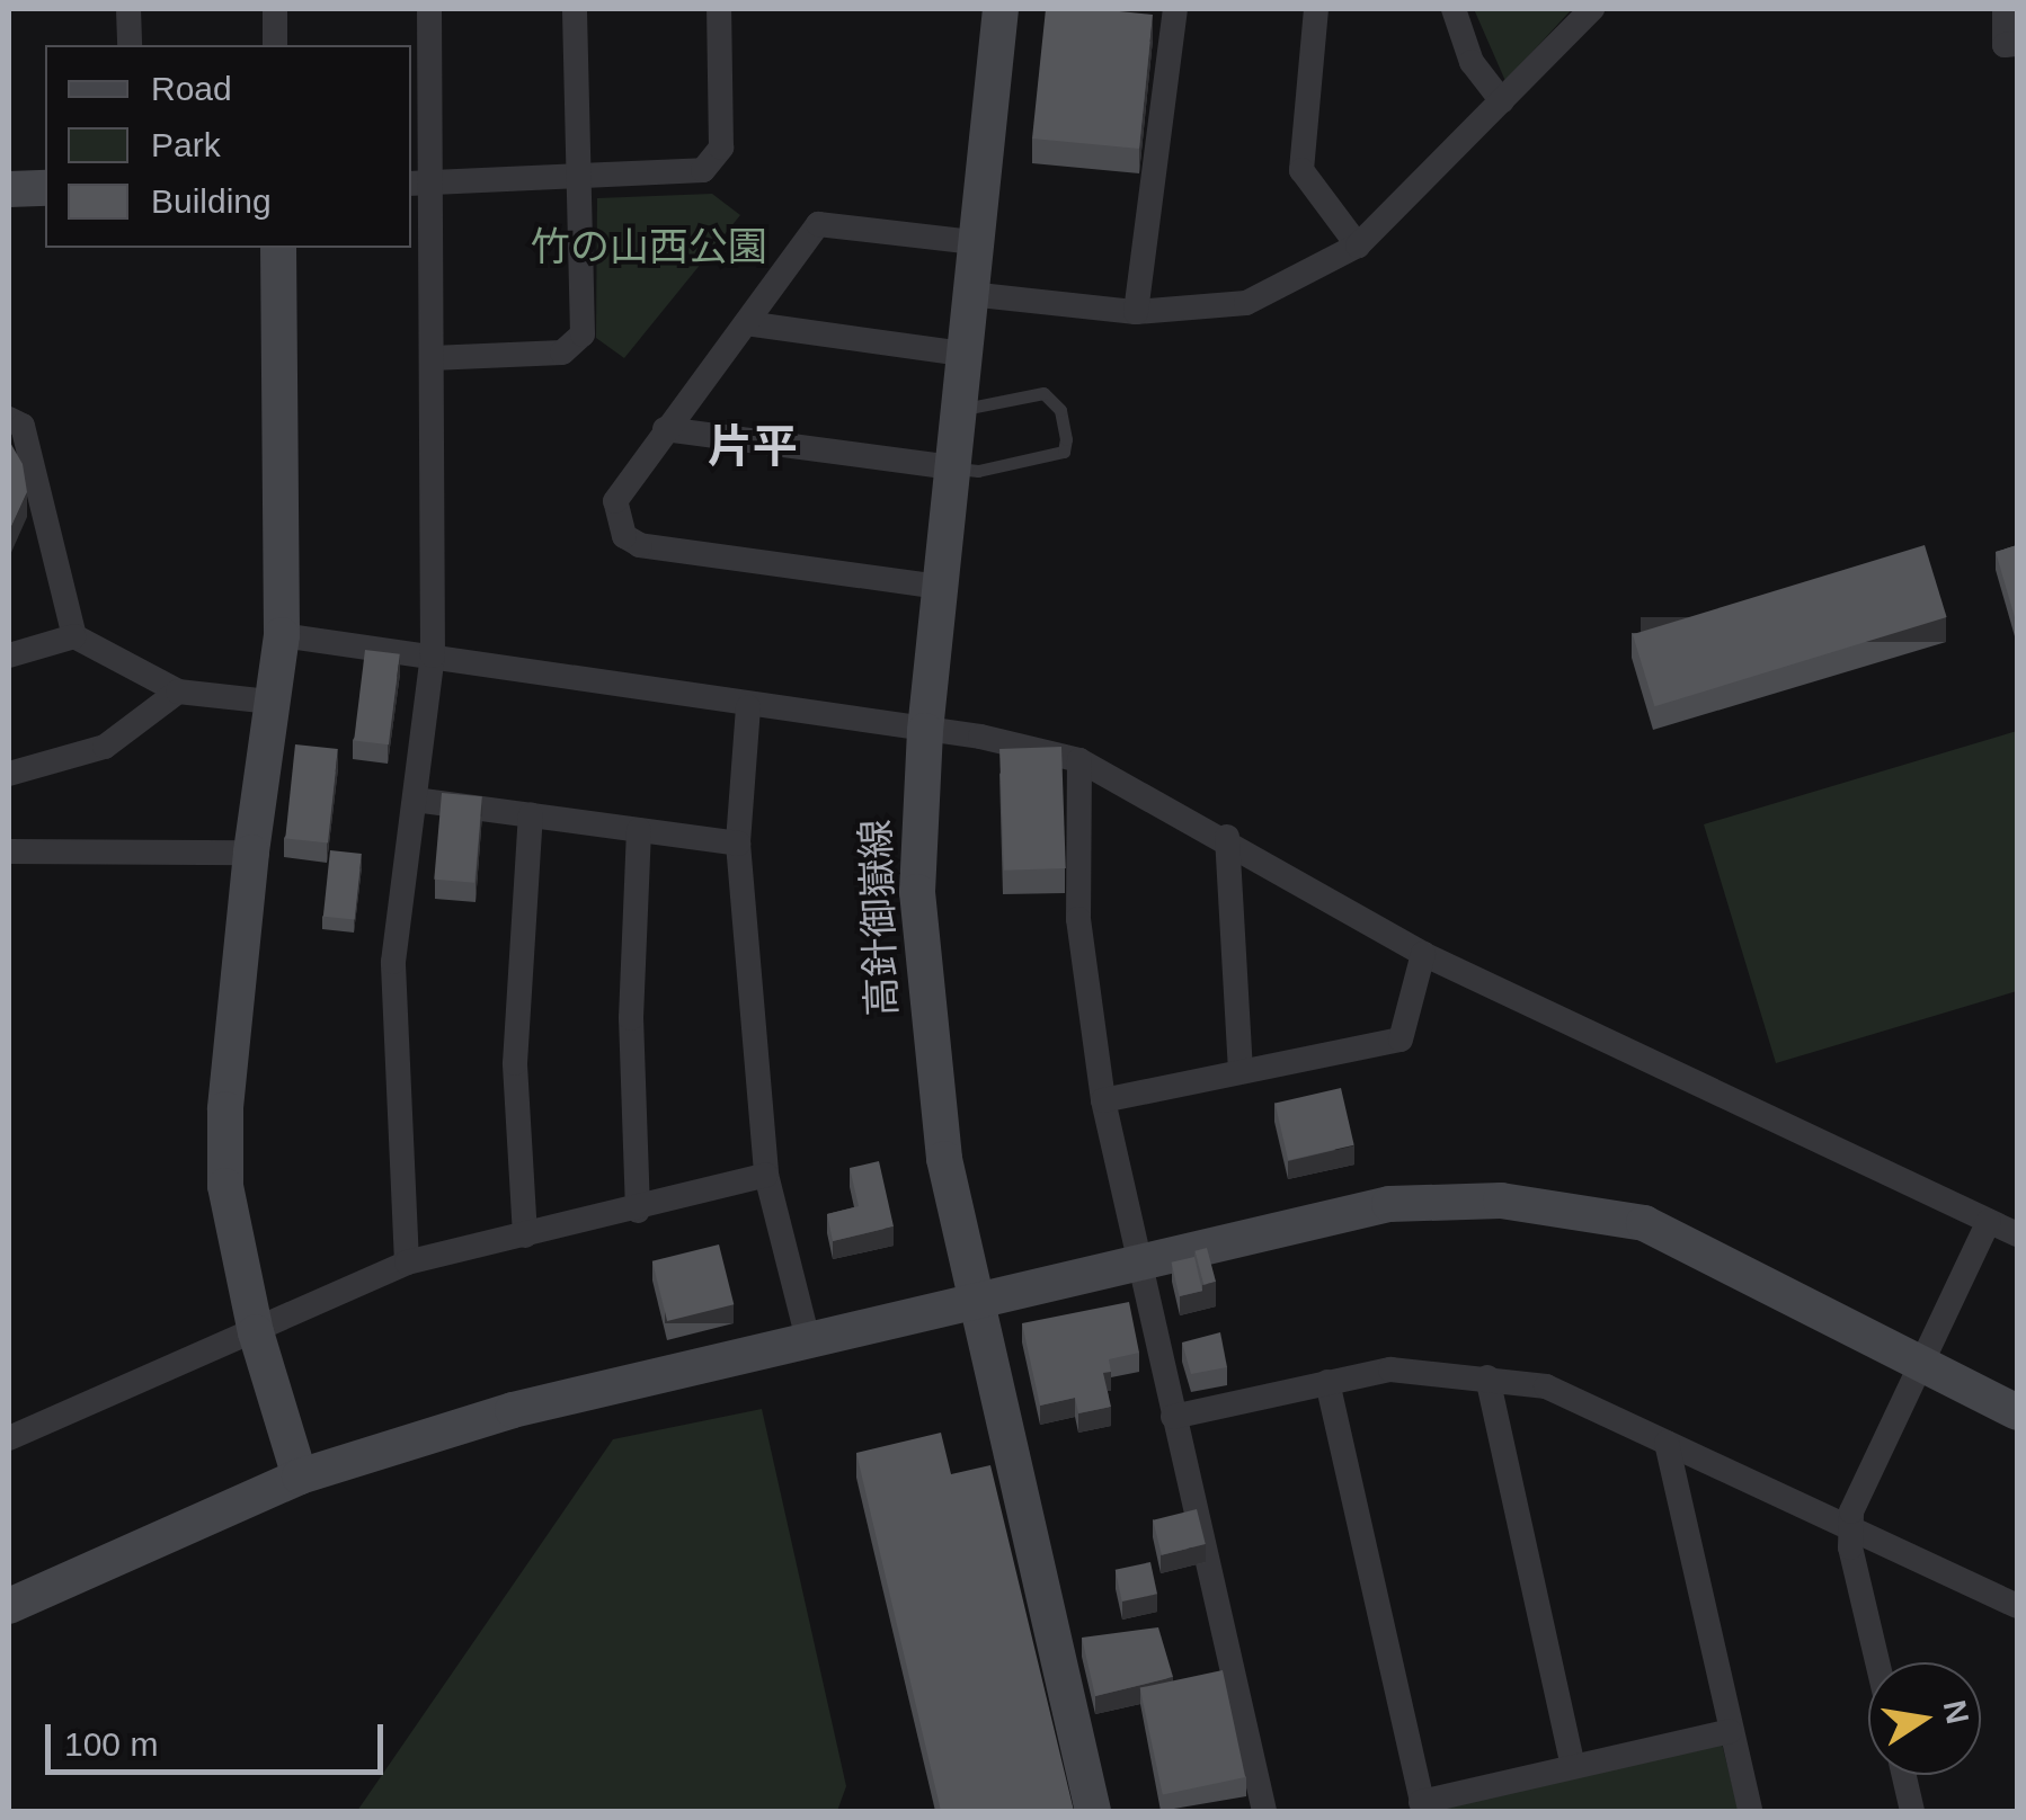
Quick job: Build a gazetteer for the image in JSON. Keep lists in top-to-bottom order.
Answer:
{
  "streets": {
    "street": ["高針御嶽線"]
  },
  "districts": ["片平"],
  "parks": ["竹の山西公園"],
  "legend": ["Road", "Park", "Building"],
  "scale_bar": "100 m",
  "north": "right"
}
